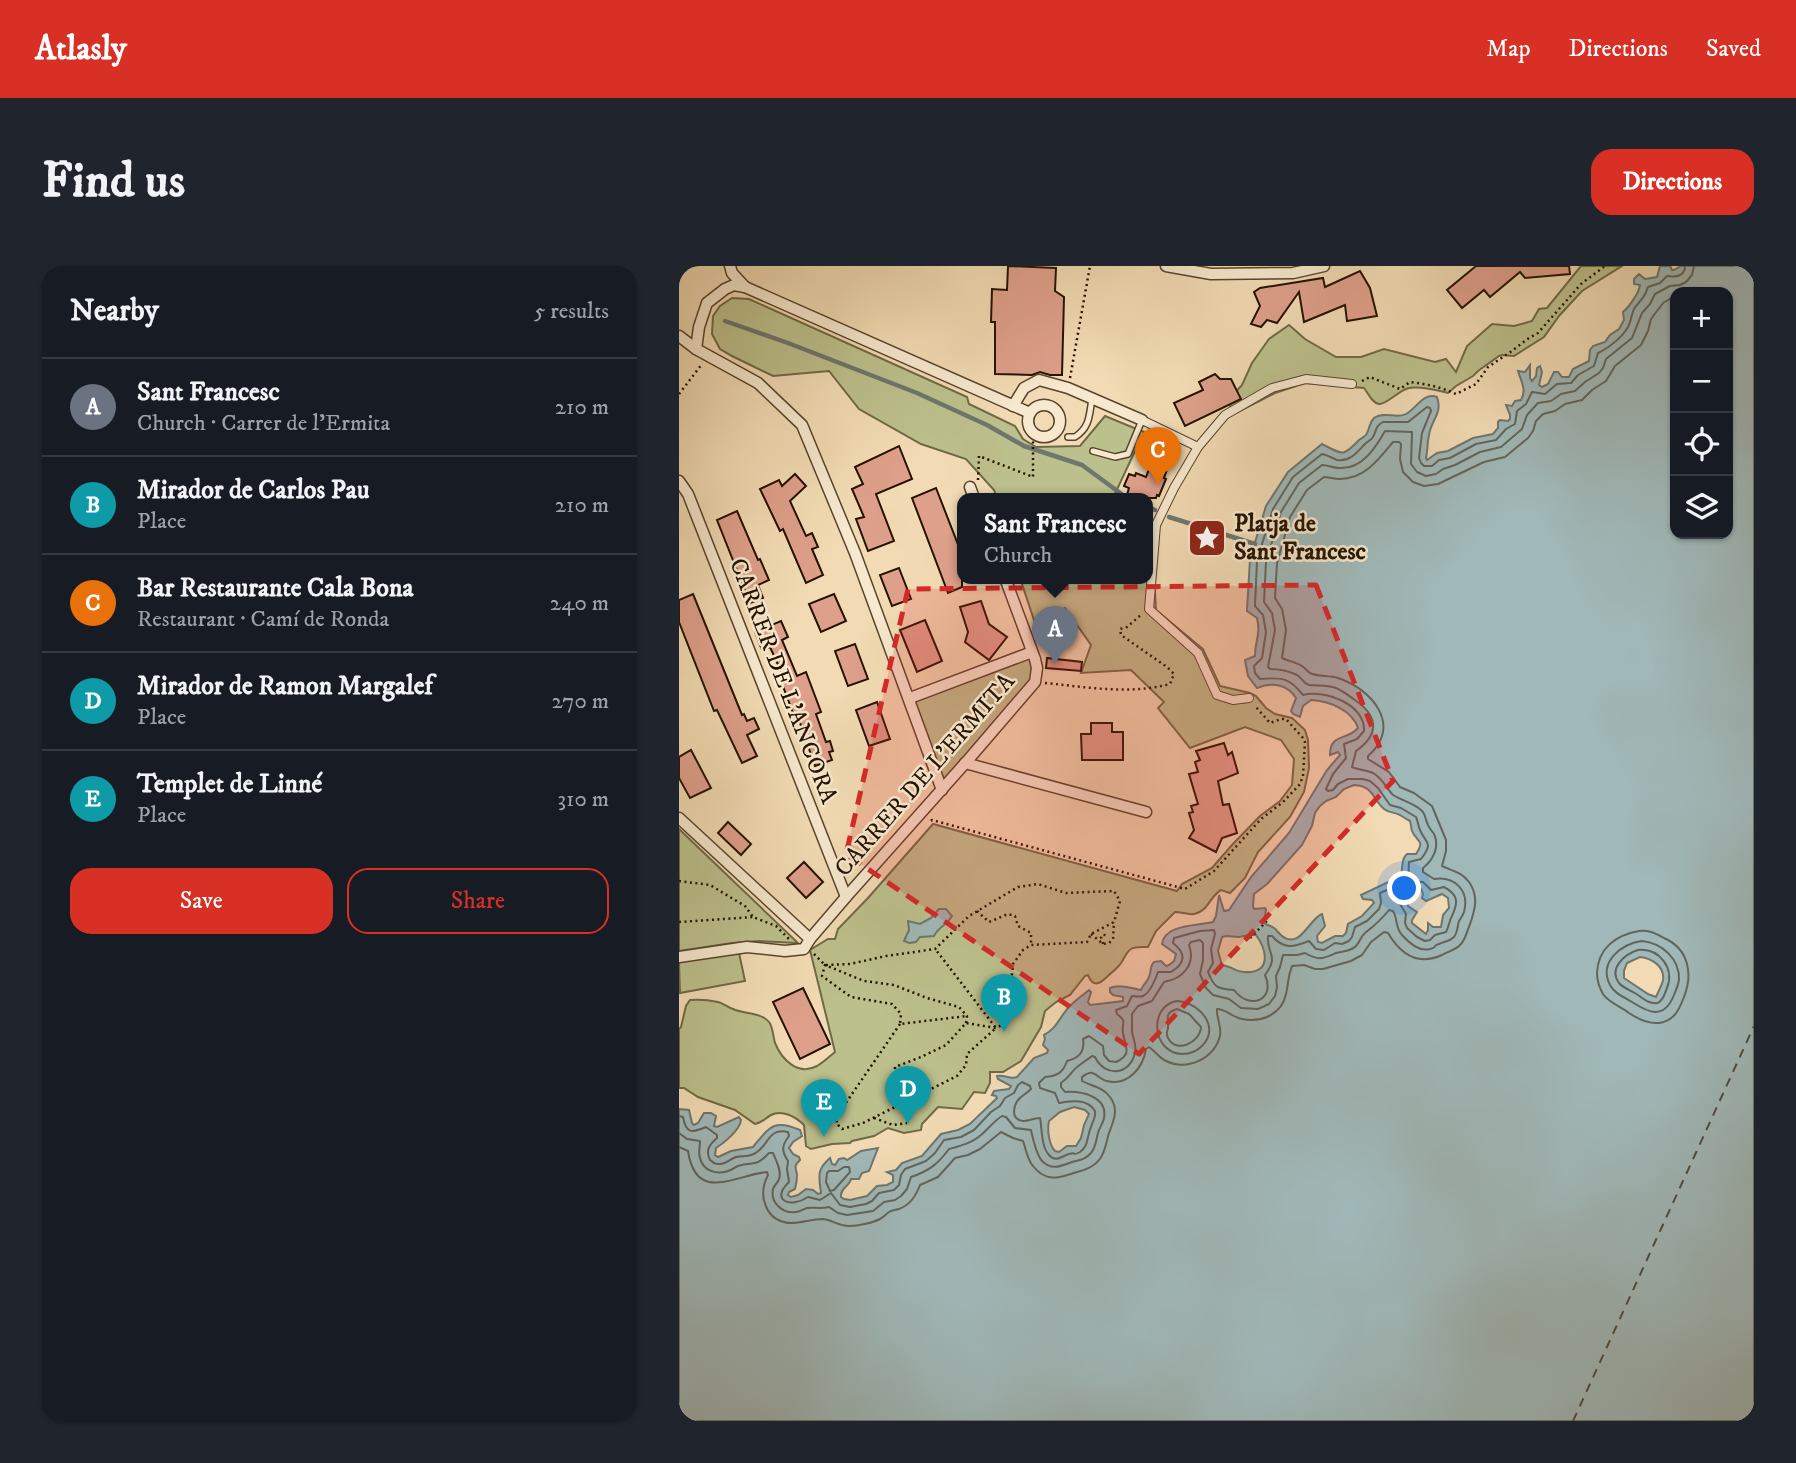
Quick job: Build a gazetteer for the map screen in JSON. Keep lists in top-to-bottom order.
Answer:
{
  "streets": {
    "street": ["CARRER DE L'ANCORA", "CARRER DE L'ERMITA"]
  },
  "crossings": [
    ["CARRER DE L'ANCORA", "CARRER DE L'ERMITA"]
  ],
  "places": {
    "place": ["Platja de Sant Francesc"]
  },
  "page": {
    "header": "Atlasly",
    "nav": ["Map", "Directions", "Saved"],
    "buttons": [
      "Directions",
      ["Save", "Share"]
    ],
    "title": "Find us",
    "heading": ["Nearby", "5 results"],
    "map_buttons": ["+", "−"],
    "list": [
      {
        "mark": "A",
        "name": "Sant Francesc",
        "note": "Church · Carrer de l'Ermita",
        "value": "210 m"
      },
      {
        "mark": "B",
        "name": "Mirador de Carlos Pau",
        "note": "Place",
        "value": "210 m"
      },
      {
        "mark": "C",
        "name": "Bar Restaurante Cala Bona",
        "note": "Restaurant · Camí de Ronda",
        "value": "240 m"
      },
      {
        "mark": "D",
        "name": "Mirador de Ramon Margalef",
        "note": "Place",
        "value": "270 m"
      },
      {
        "mark": "E",
        "name": "Templet de Linné",
        "note": "Place",
        "value": "310 m"
      }
    ],
    "pins": [
      "C",
      "A",
      "B",
      "D",
      "E"
    ],
    "popup": ["Sant Francesc", "Church"]
  }
}
